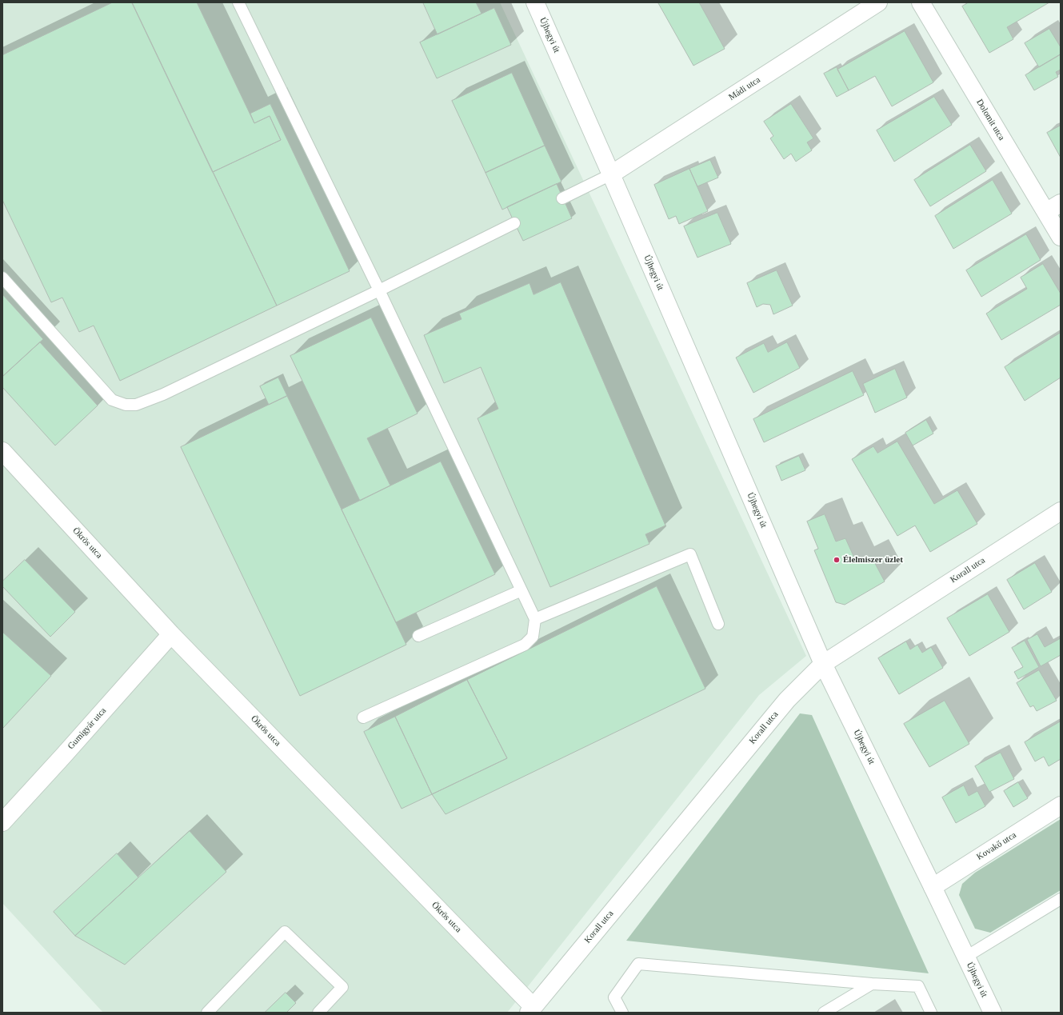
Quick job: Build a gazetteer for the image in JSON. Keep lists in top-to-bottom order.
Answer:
{
  "streets": {
    "street": [
      "Újhegyi út",
      "Mádi utca",
      "Dolomit utca",
      "Ökrös utca",
      "Korall utca",
      "Gumigyár utca",
      "Kovakő utca"
    ]
  },
  "crossings": [
    ["Újhegyi út", "Mádi utca"],
    ["Újhegyi út", "Korall utca"],
    ["Újhegyi út", "Kovakő utca"],
    ["Ökrös utca", "Korall utca"],
    ["Ökrös utca", "Gumigyár utca"]
  ],
  "places": ["Élelmiszer üzlet"]
}
